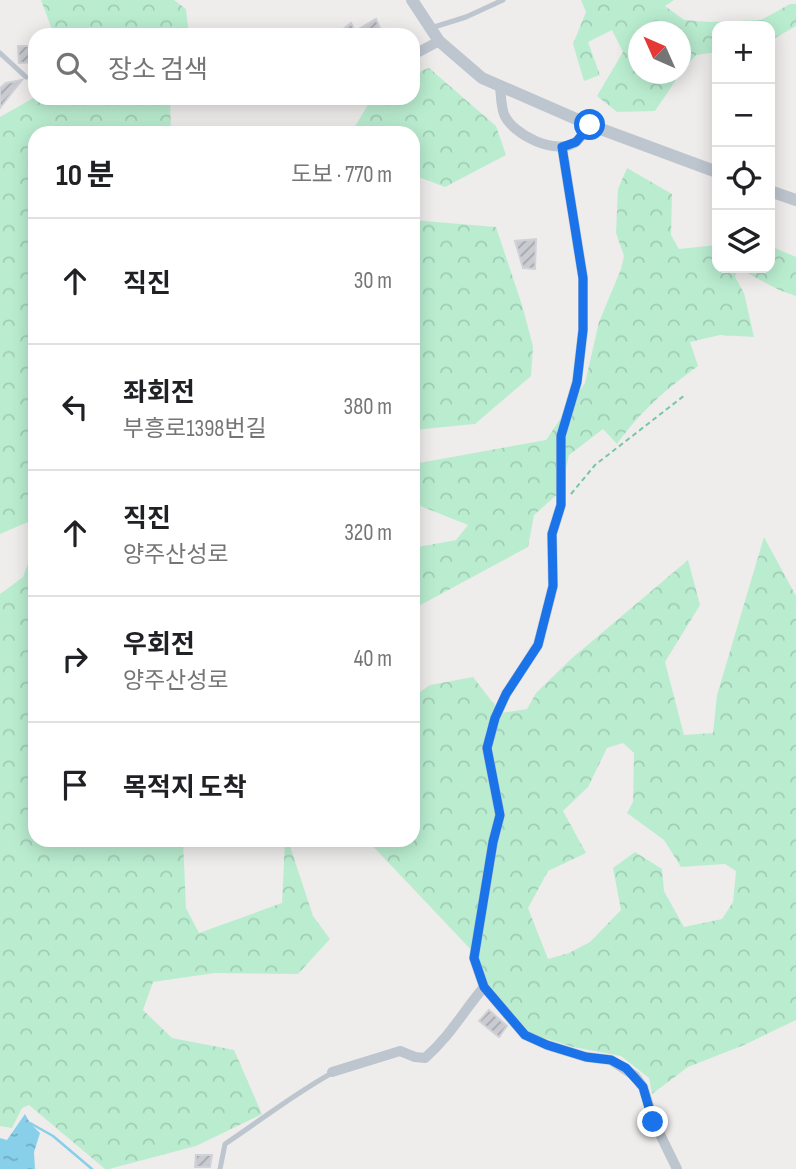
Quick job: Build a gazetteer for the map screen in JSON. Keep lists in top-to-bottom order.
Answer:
{
  "north": "top left",
  "page": {
    "map_buttons": ["+", "−"],
    "search": "장소 검색",
    "heading": ["10 분", "도보 · 770 m"],
    "list": [
      ["직진", "30 m"],
      ["좌회전", "부흥로1398번길", "380 m"],
      ["직진", "양주산성로", "320 m"],
      ["우회전", "양주산성로", "40 m"],
      "목적지 도착"
    ]
  }
}
